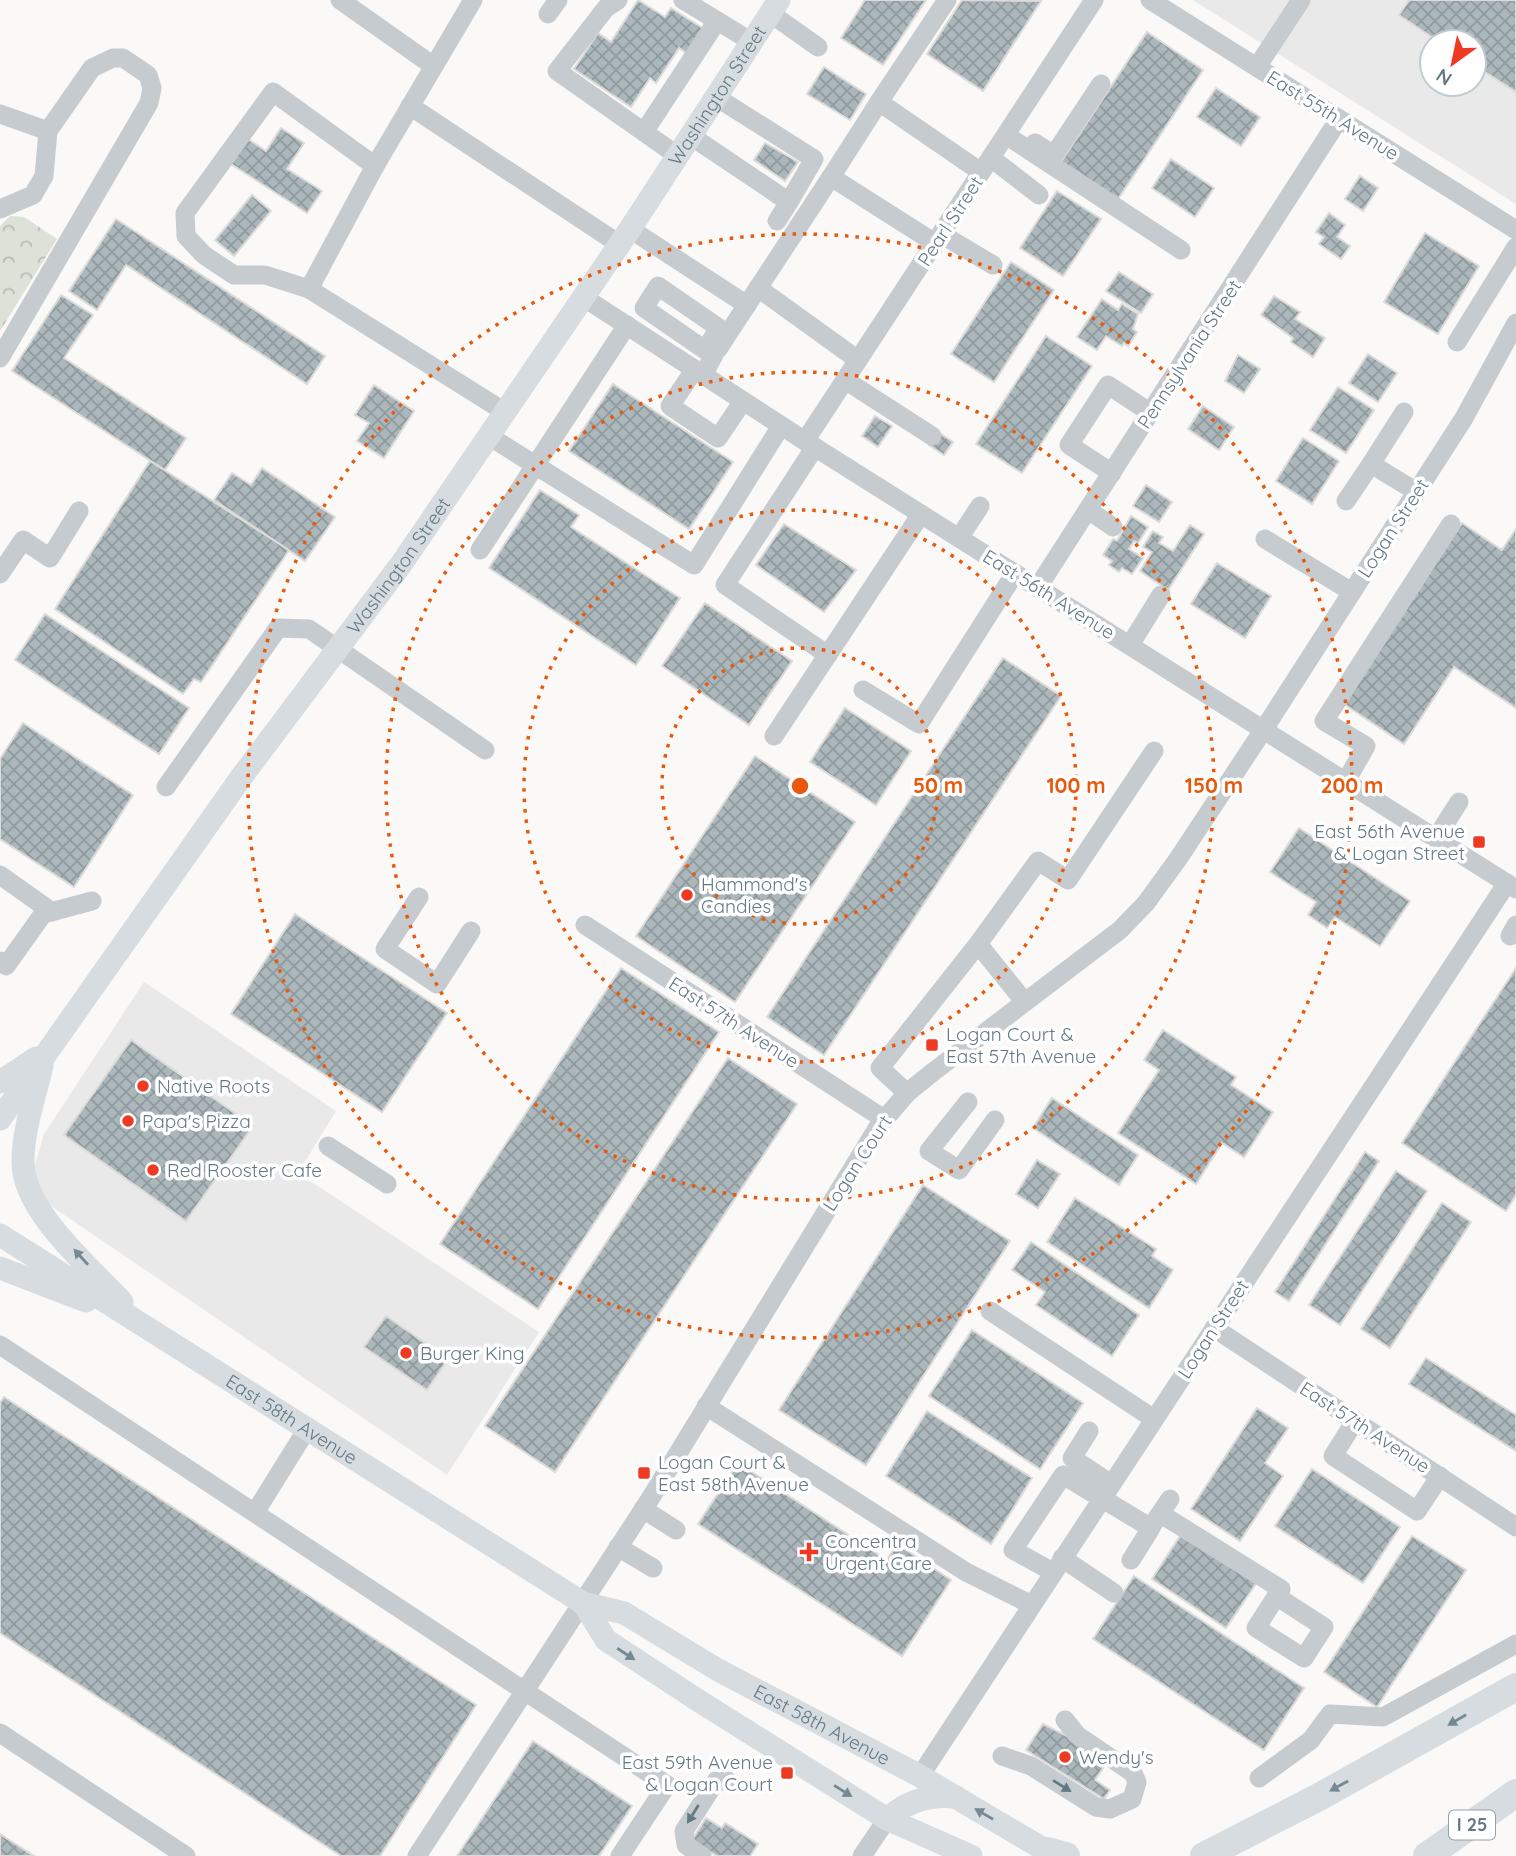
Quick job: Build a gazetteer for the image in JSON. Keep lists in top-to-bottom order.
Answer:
{
  "streets": {
    "highway": ["I 25"],
    "main road": ["Washington Street", "East 58th Avenue"],
    "street": [
      "East 55th Avenue",
      "Pearl Street",
      "Pennsylvania Street",
      "Logan Street",
      "East 56th Avenue",
      "East 57th Avenue",
      "Logan Court"
    ]
  },
  "crossings": [
    ["Washington Street", "East 56th Avenue"],
    ["East 55th Avenue", "Pennsylvania Street"],
    ["Pearl Street", "East 56th Avenue"],
    ["Pennsylvania Street", "East 56th Avenue"],
    ["Logan Street", "East 56th Avenue"],
    ["Logan Street", "East 57th Avenue"],
    ["Logan Street", "Logan Court"],
    ["Logan Street", "East 58th Avenue"],
    ["East 56th Avenue", "Logan Court"],
    ["East 57th Avenue", "Logan Court"],
    ["Logan Court", "East 58th Avenue"]
  ],
  "places": {
    "transit": [
      "East 56th Avenue & Logan Street",
      "Logan Court & East 57th Avenue",
      "Logan Court & East 58th Avenue",
      "East 59th Avenue & Logan Court"
    ],
    "other": [
      "Hammond's Candies",
      "Native Roots",
      "Papa's Pizza",
      "Red Rooster Cafe",
      "Burger King",
      "Wendy's"
    ],
    "health": ["Concentra Urgent Care"]
  },
  "north": "bottom left",
  "rings": [
    "50 m",
    "100 m",
    "150 m",
    "200 m"
  ]
}
